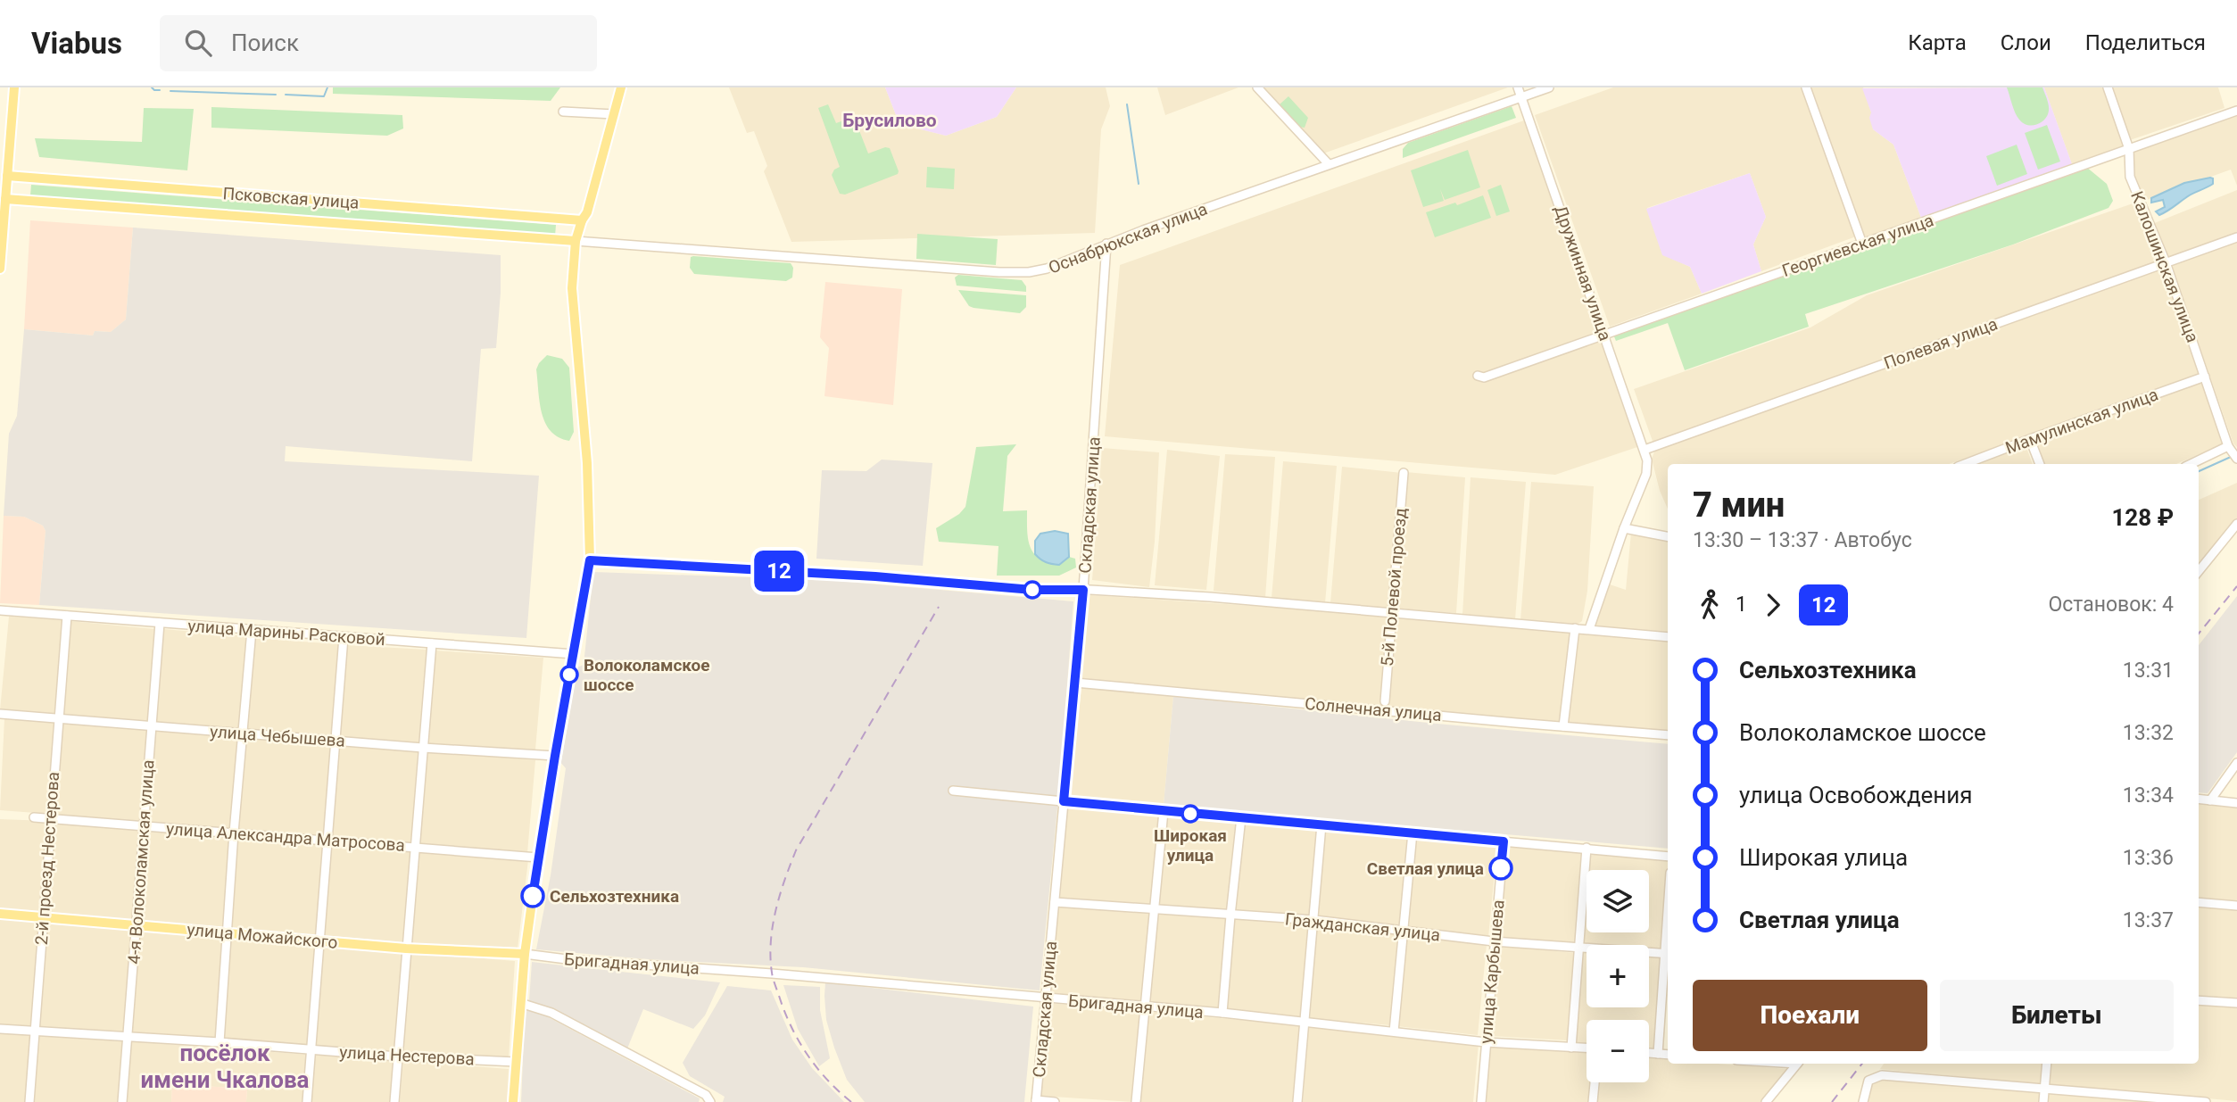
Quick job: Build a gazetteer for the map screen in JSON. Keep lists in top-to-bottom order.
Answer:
{
  "streets": {
    "main road": ["Псковская улица", "улица Можайского"],
    "street": [
      "Оснабрюкская улица",
      "Георгиевская улица",
      "Калошинская улица",
      "Дружинная улица",
      "Полевая улица",
      "Мамулинская улица",
      "Складская улица",
      "5-й Полевой проезд",
      "улица Марины Расковой",
      "Солнечная улица",
      "улица Чебышева",
      "улица Александра Матросова",
      "2-й проезд Нестерова",
      "4-я Волоколамская улица",
      "Гражданская улица",
      "Бригадная улица",
      "улица Карбышева",
      "улица Нестерова"
    ]
  },
  "crossings": [
    ["Псковская улица", "Оснабрюкская улица"],
    ["Оснабрюкская улица", "Дружинная улица"],
    ["Оснабрюкская улица", "Складская улица"],
    ["Георгиевская улица", "Калошинская улица"],
    ["Георгиевская улица", "Дружинная улица"],
    ["Калошинская улица", "Полевая улица"],
    ["Калошинская улица", "Мамулинская улица"],
    ["Дружинная улица", "Полевая улица"],
    ["Складская улица", "Солнечная улица"],
    ["Складская улица", "Гражданская улица"],
    ["Складская улица", "Бригадная улица"],
    ["улица Марины Расковой", "2-й проезд Нестерова"],
    ["улица Марины Расковой", "4-я Волоколамская улица"],
    ["улица Чебышева", "2-й проезд Нестерова"],
    ["улица Чебышева", "4-я Волоколамская улица"],
    ["улица Александра Матросова", "2-й проезд Нестерова"],
    ["улица Александра Матросова", "4-я Волоколамская улица"],
    ["2-й проезд Нестерова", "улица Можайского"],
    ["2-й проезд Нестерова", "улица Нестерова"],
    ["4-я Волоколамская улица", "улица Можайского"],
    ["4-я Волоколамская улица", "улица Нестерова"],
    ["Гражданская улица", "улица Карбышева"],
    ["улица Можайского", "Бригадная улица"],
    ["Бригадная улица", "улица Карбышева"]
  ],
  "districts": ["Брусилово", "посёлок имени Чкалова"],
  "places": [
    "Волоколамское шоссе",
    "Широкая улица",
    "Светлая улица",
    "Сельхозтехника"
  ],
  "lines": ["bus line 12"],
  "page": {
    "header": "Viabus",
    "search": "Поиск",
    "nav": ["Карта", "Слои", "Поделиться"],
    "on_map": "12",
    "heading": ["7 мин", "13:30 – 13:37 · Автобус", "128 ₽"],
    "legs": ["1", "12", "Остановок: 4"],
    "list": [
      {
        "name": "Сельхозтехника",
        "value": "13:31"
      },
      {
        "name": "Волоколамское шоссе",
        "value": "13:32"
      },
      {
        "name": "улица Освобождения",
        "value": "13:34"
      },
      {
        "name": "Широкая улица",
        "value": "13:36"
      },
      {
        "name": "Светлая улица",
        "value": "13:37"
      }
    ],
    "map_buttons": ["+", "−"],
    "buttons": ["Поехали", "Билеты"]
  }
}
